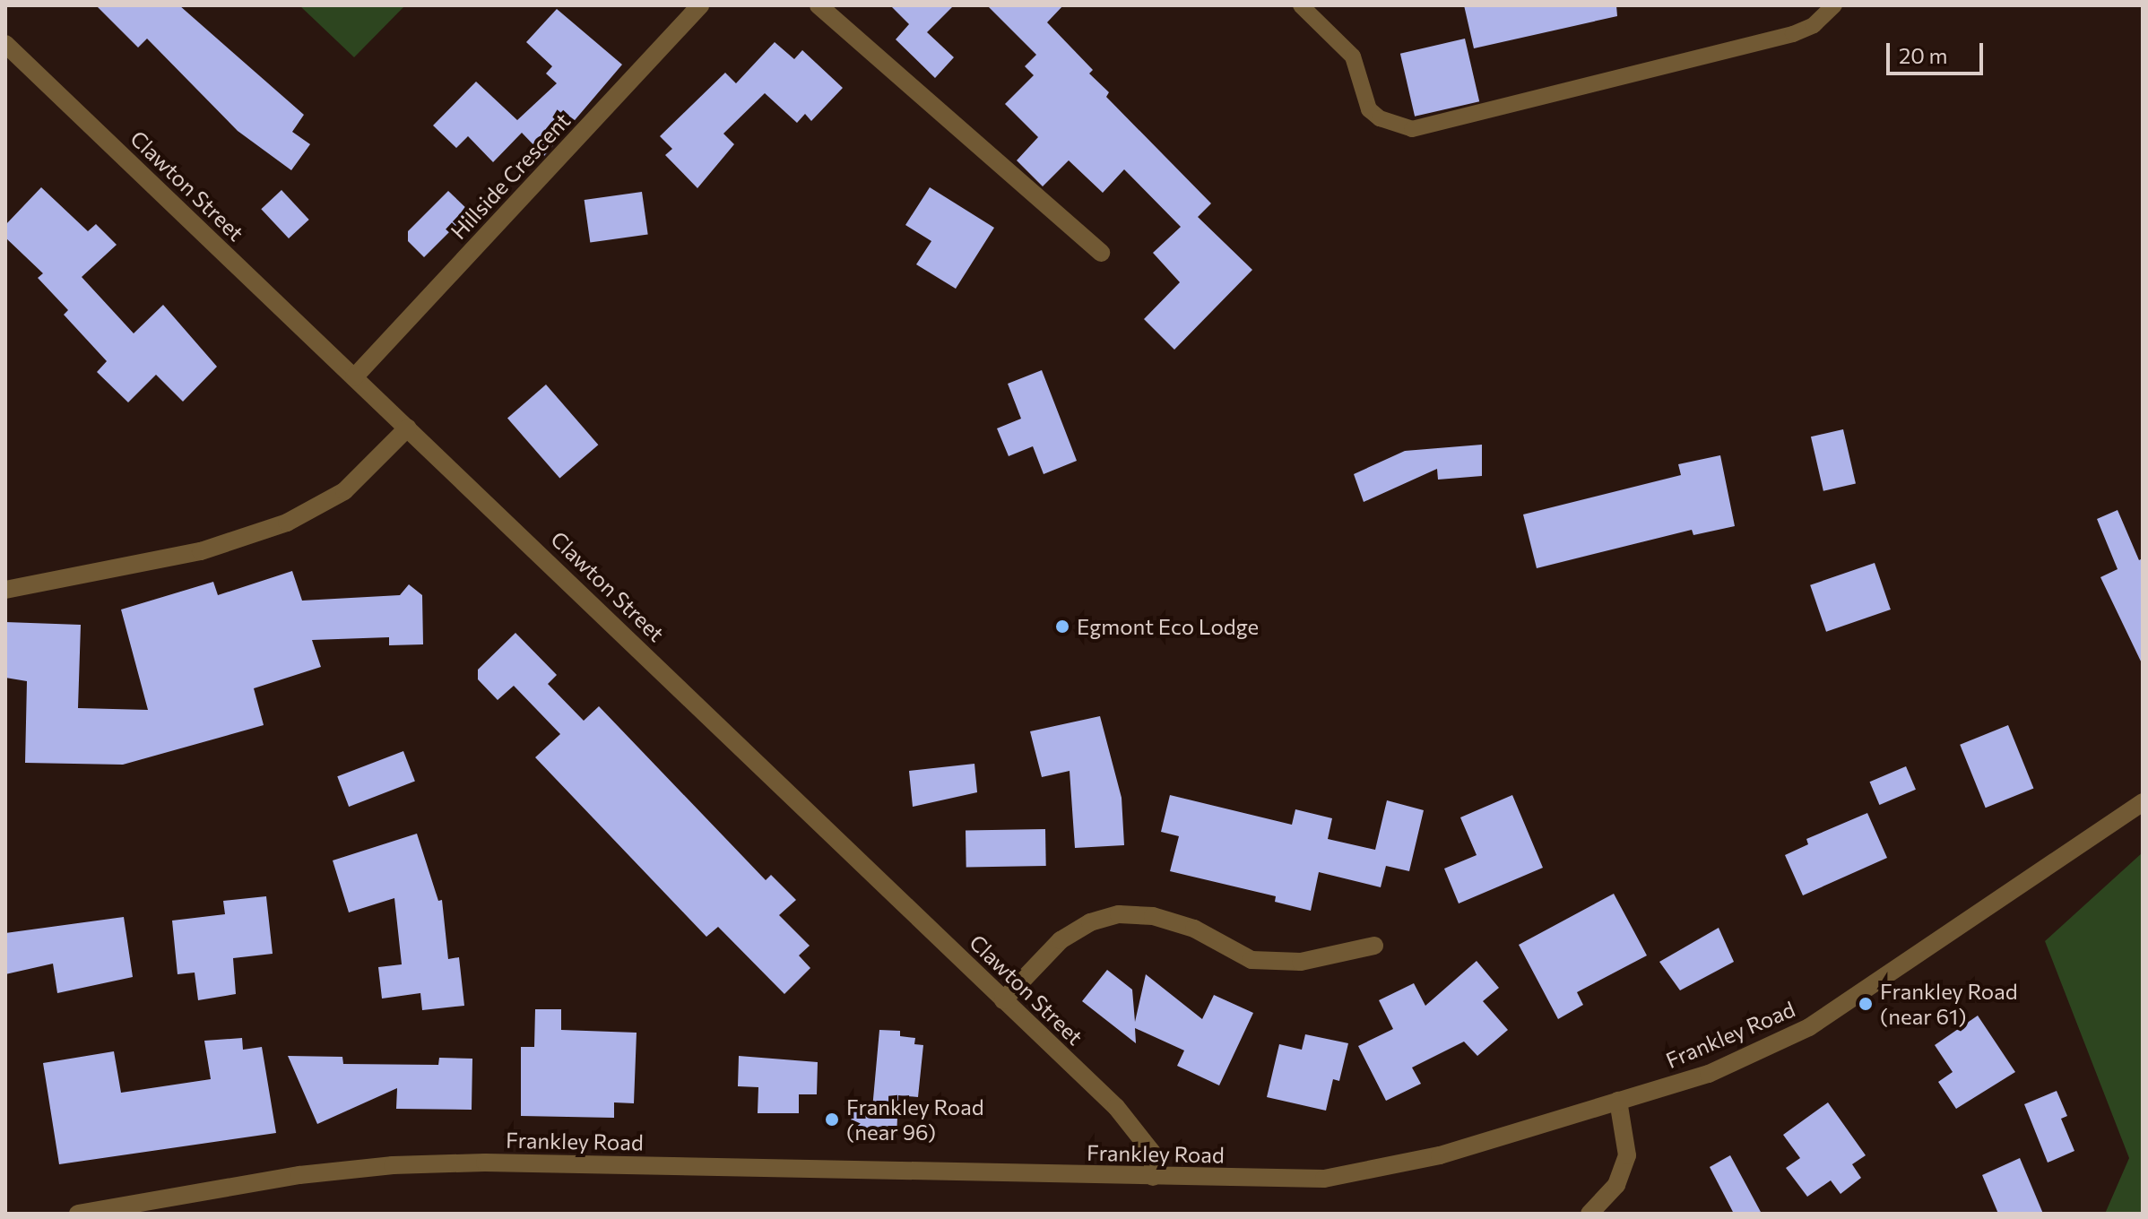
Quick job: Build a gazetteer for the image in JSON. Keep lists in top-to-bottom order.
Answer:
{
  "streets": {
    "street": ["Hillside Crescent", "Clawton Street", "Frankley Road"]
  },
  "crossings": [
    ["Hillside Crescent", "Clawton Street"],
    ["Clawton Street", "Frankley Road"]
  ],
  "places": ["Egmont Eco Lodge", "Frankley Road (near 61)", "Frankley Road (near 96)"],
  "scale_bar": "20 m"
}
